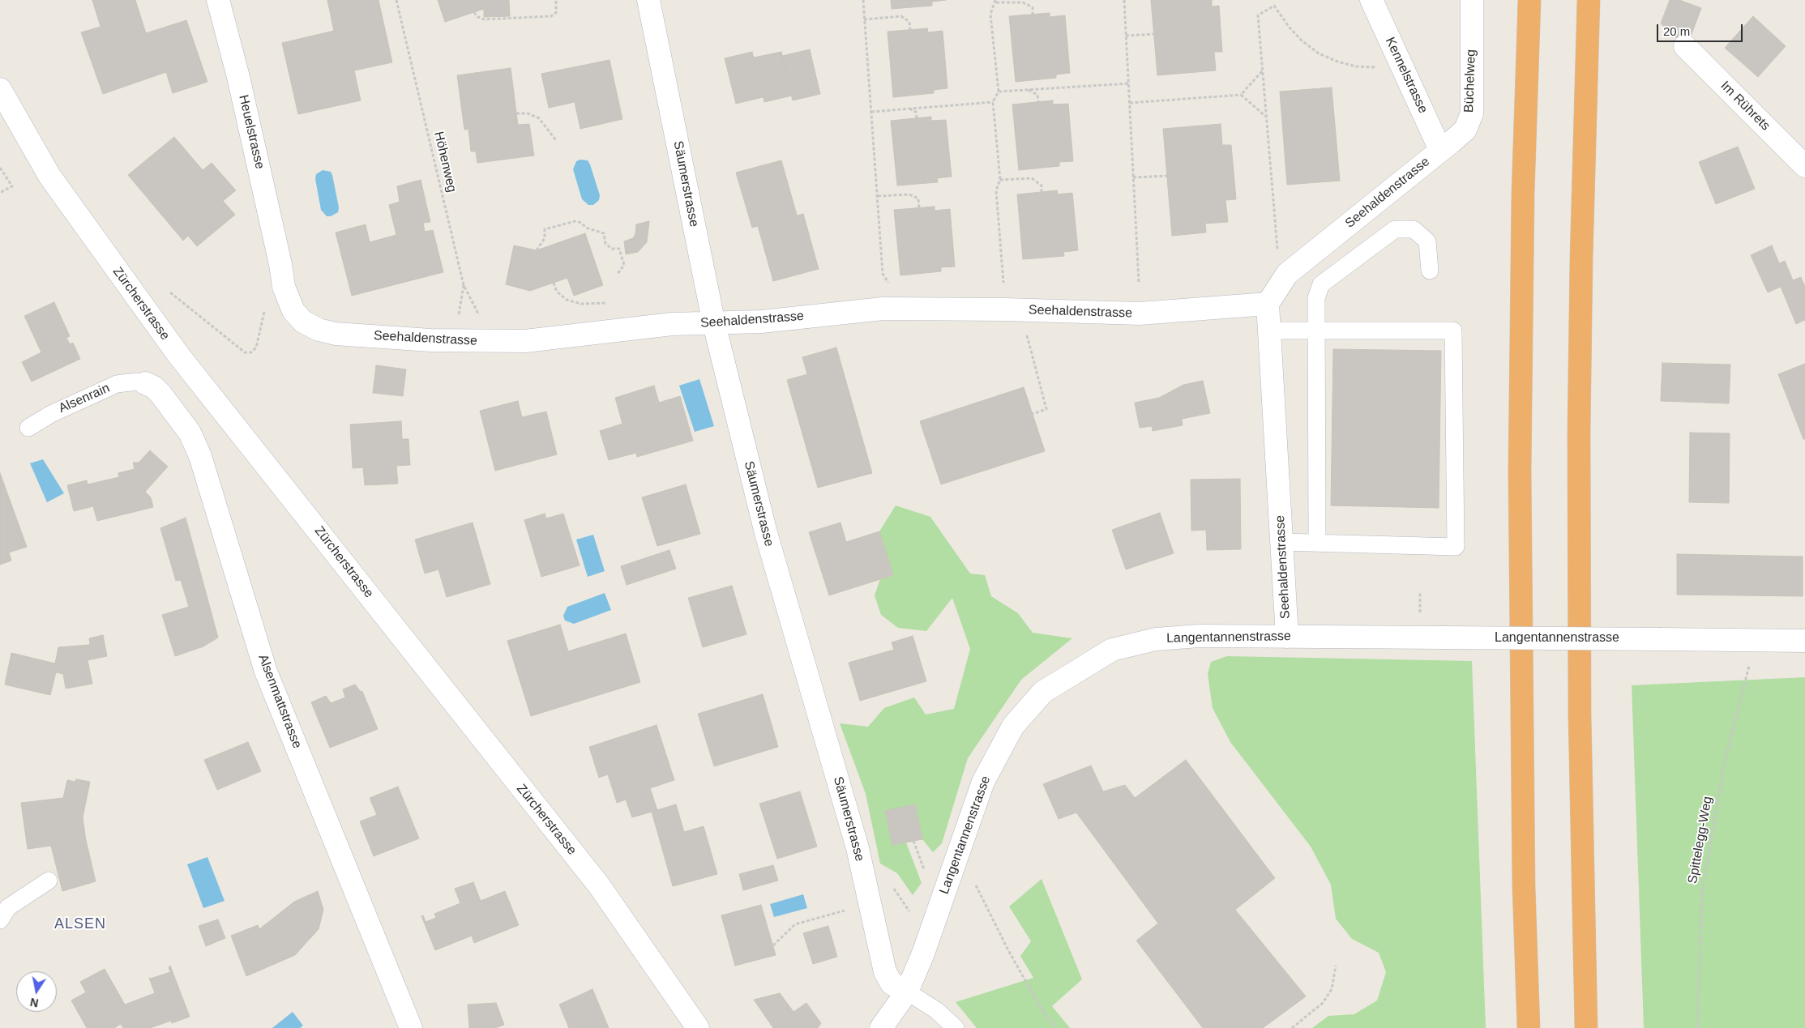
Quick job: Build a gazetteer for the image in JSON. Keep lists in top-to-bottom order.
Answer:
{
  "streets": {
    "street": [
      "Kennelstrasse",
      "Büchelweg",
      "Im Rührets",
      "Heuelstrasse",
      "Säumerstrasse",
      "Seehaldenstrasse",
      "Zürcherstrasse",
      "Langentannenstrasse",
      "Alsenmattstrasse"
    ],
    "lane": ["Alsenrain"],
    "path": ["Höhenweg", "Spittelegg-Weg"]
  },
  "crossings": [
    ["Kennelstrasse", "Büchelweg"],
    ["Kennelstrasse", "Seehaldenstrasse"],
    ["Büchelweg", "Seehaldenstrasse"],
    ["Heuelstrasse", "Seehaldenstrasse"],
    ["Säumerstrasse", "Seehaldenstrasse"],
    ["Säumerstrasse", "Langentannenstrasse"],
    ["Seehaldenstrasse", "Langentannenstrasse"],
    ["Alsenrain", "Alsenmattstrasse"]
  ],
  "districts": ["ALSEN"],
  "scale_bar": "20 m",
  "north": "bottom"
}
